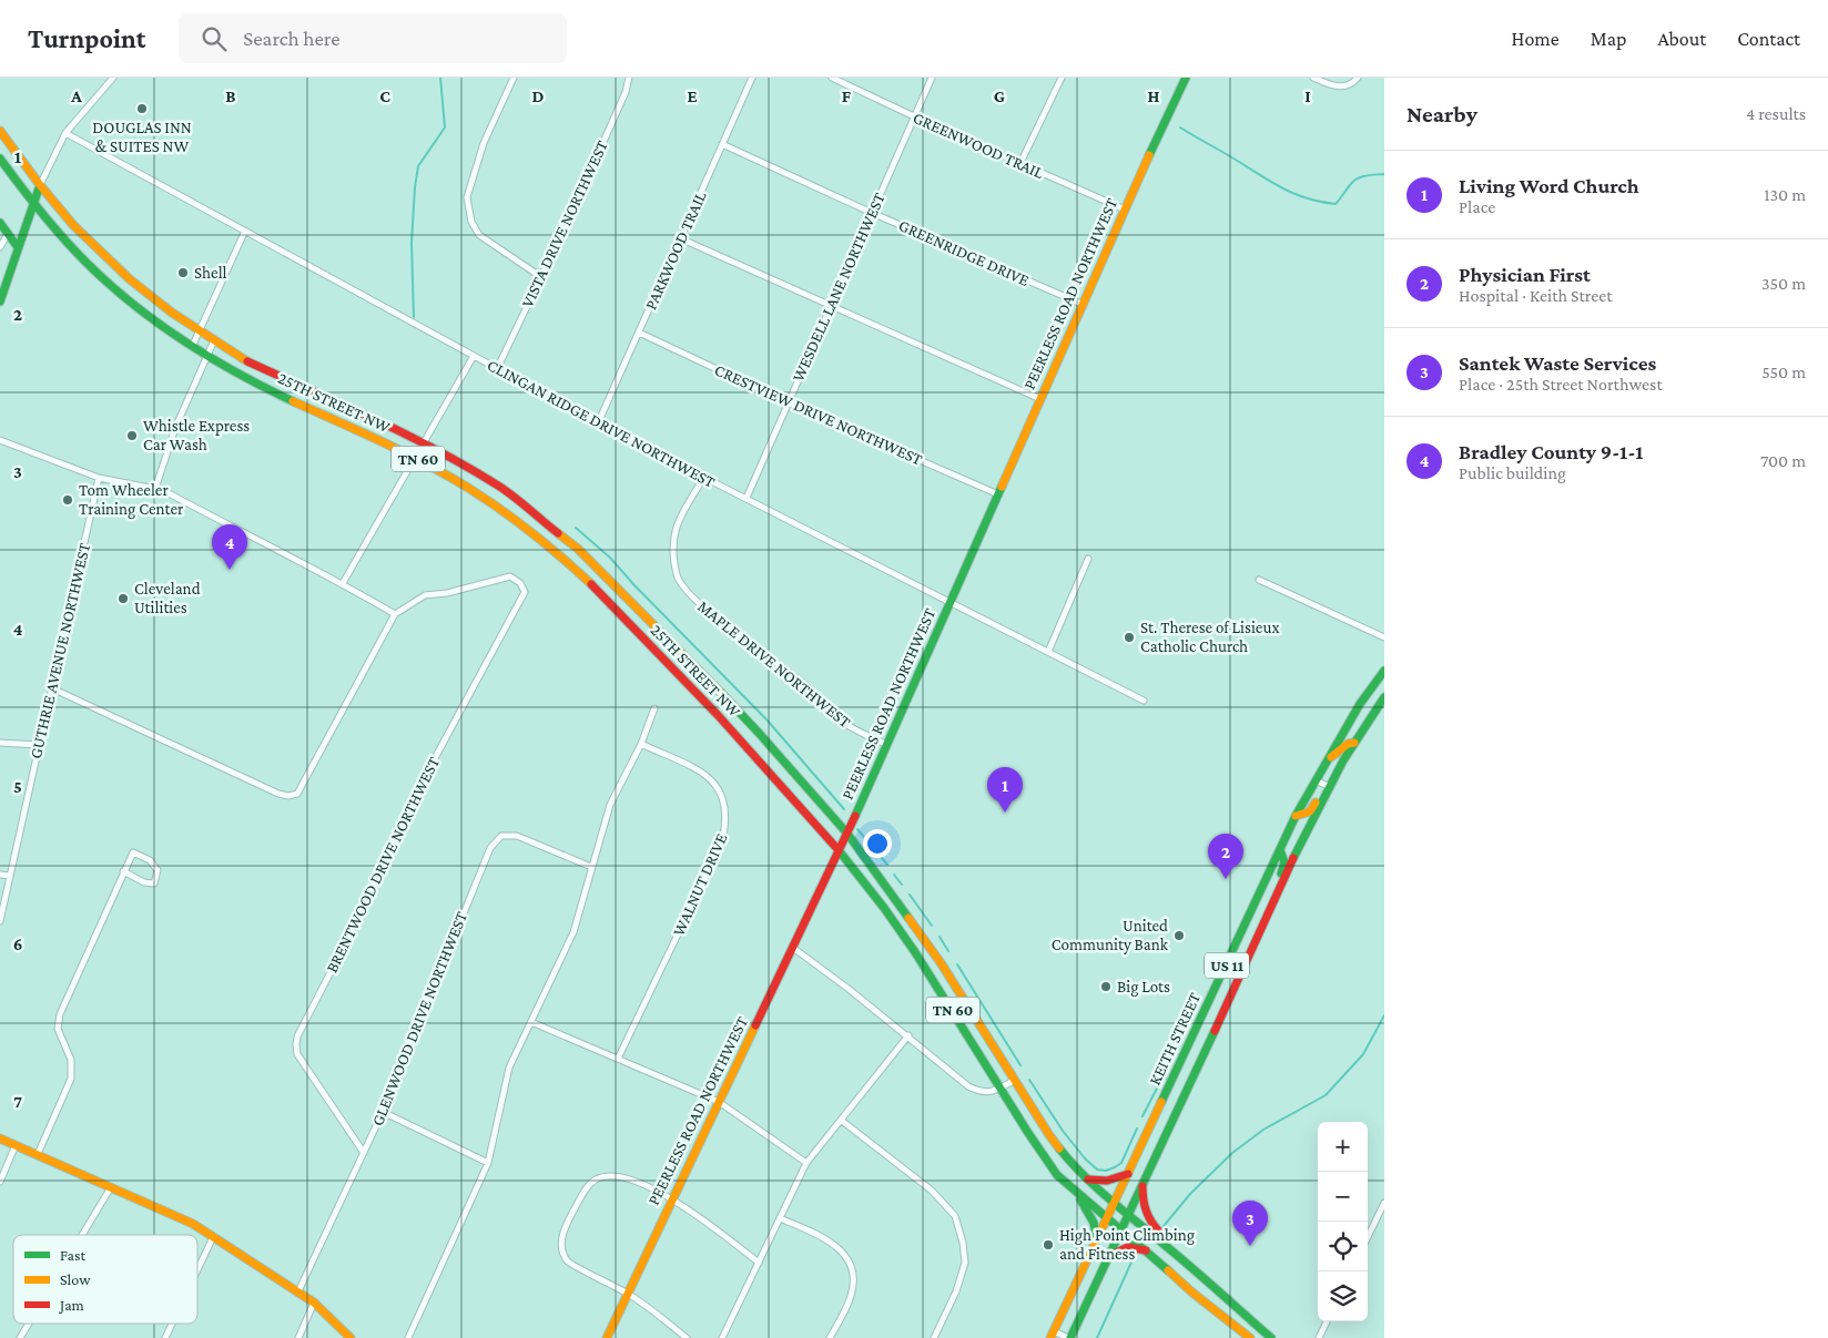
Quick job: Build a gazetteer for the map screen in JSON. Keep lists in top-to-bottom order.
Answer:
{
  "streets": {
    "main road": [
      "PEERLESS ROAD NORTHWEST",
      "25TH STREET NW",
      "TN 60",
      "US 11",
      "KEITH STREET"
    ],
    "street": [
      "GREENWOOD TRAIL",
      "VISTA DRIVE NORTHWEST",
      "PARKWOOD TRAIL",
      "GREENRIDGE DRIVE",
      "WESDELL LANE NORTHWEST",
      "CRESTVIEW DRIVE NORTHWEST",
      "CLINGAN RIDGE DRIVE NORTHWEST",
      "GUTHRIE AVENUE NORTHWEST",
      "MAPLE DRIVE NORTHWEST",
      "BRENTWOOD DRIVE NORTHWEST",
      "WALNUT DRIVE",
      "GLENWOOD DRIVE NORTHWEST"
    ]
  },
  "crossings": [
    ["GREENWOOD TRAIL", "WESDELL LANE NORTHWEST"],
    ["GREENWOOD TRAIL", "PEERLESS ROAD NORTHWEST"],
    ["VISTA DRIVE NORTHWEST", "CLINGAN RIDGE DRIVE NORTHWEST"],
    ["PARKWOOD TRAIL", "GREENRIDGE DRIVE"],
    ["PARKWOOD TRAIL", "CRESTVIEW DRIVE NORTHWEST"],
    ["PARKWOOD TRAIL", "CLINGAN RIDGE DRIVE NORTHWEST"],
    ["GREENRIDGE DRIVE", "WESDELL LANE NORTHWEST"],
    ["GREENRIDGE DRIVE", "PEERLESS ROAD NORTHWEST"],
    ["WESDELL LANE NORTHWEST", "CRESTVIEW DRIVE NORTHWEST"],
    ["WESDELL LANE NORTHWEST", "CLINGAN RIDGE DRIVE NORTHWEST"],
    ["PEERLESS ROAD NORTHWEST", "25TH STREET NW"],
    ["PEERLESS ROAD NORTHWEST", "CRESTVIEW DRIVE NORTHWEST"],
    ["PEERLESS ROAD NORTHWEST", "CLINGAN RIDGE DRIVE NORTHWEST"],
    ["PEERLESS ROAD NORTHWEST", "TN 60"],
    ["PEERLESS ROAD NORTHWEST", "MAPLE DRIVE NORTHWEST"],
    ["25TH STREET NW", "TN 60"],
    ["CLINGAN RIDGE DRIVE NORTHWEST", "MAPLE DRIVE NORTHWEST"],
    ["TN 60", "KEITH STREET"],
    ["BRENTWOOD DRIVE NORTHWEST", "GLENWOOD DRIVE NORTHWEST"]
  ],
  "places": [
    "DOUGLAS INN & SUITES NW",
    "Shell",
    "Whistle Express Car Wash",
    "Tom Wheeler Training Center",
    "Cleveland Utilities",
    "St. Therese of Lisieux Catholic Church",
    "United Community Bank",
    "Big Lots",
    "High Point Climbing and Fitness"
  ],
  "legend": ["Fast", "Slow", "Jam"],
  "page": {
    "header": "Turnpoint",
    "search": "Search here",
    "nav": [
      "Home",
      "Map",
      "About",
      "Contact"
    ],
    "heading": ["Nearby", "4 results"],
    "list": [
      {
        "mark": "1",
        "name": "Living Word Church",
        "note": "Place",
        "value": "130 m"
      },
      {
        "mark": "2",
        "name": "Physician First",
        "note": "Hospital · Keith Street",
        "value": "350 m"
      },
      {
        "mark": "3",
        "name": "Santek Waste Services",
        "note": "Place · 25th Street Northwest",
        "value": "550 m"
      },
      {
        "mark": "4",
        "name": "Bradley County 9-1-1",
        "note": "Public building",
        "value": "700 m"
      }
    ],
    "pins": [
      "4",
      "1",
      "2",
      "3"
    ],
    "map_buttons": ["+", "−"]
  },
  "grid": {
    "columns": [
      "A",
      "B",
      "C",
      "D",
      "E",
      "F",
      "G",
      "H",
      "I"
    ],
    "rows": [
      "1",
      "2",
      "3",
      "4",
      "5",
      "6",
      "7"
    ]
  }
}
